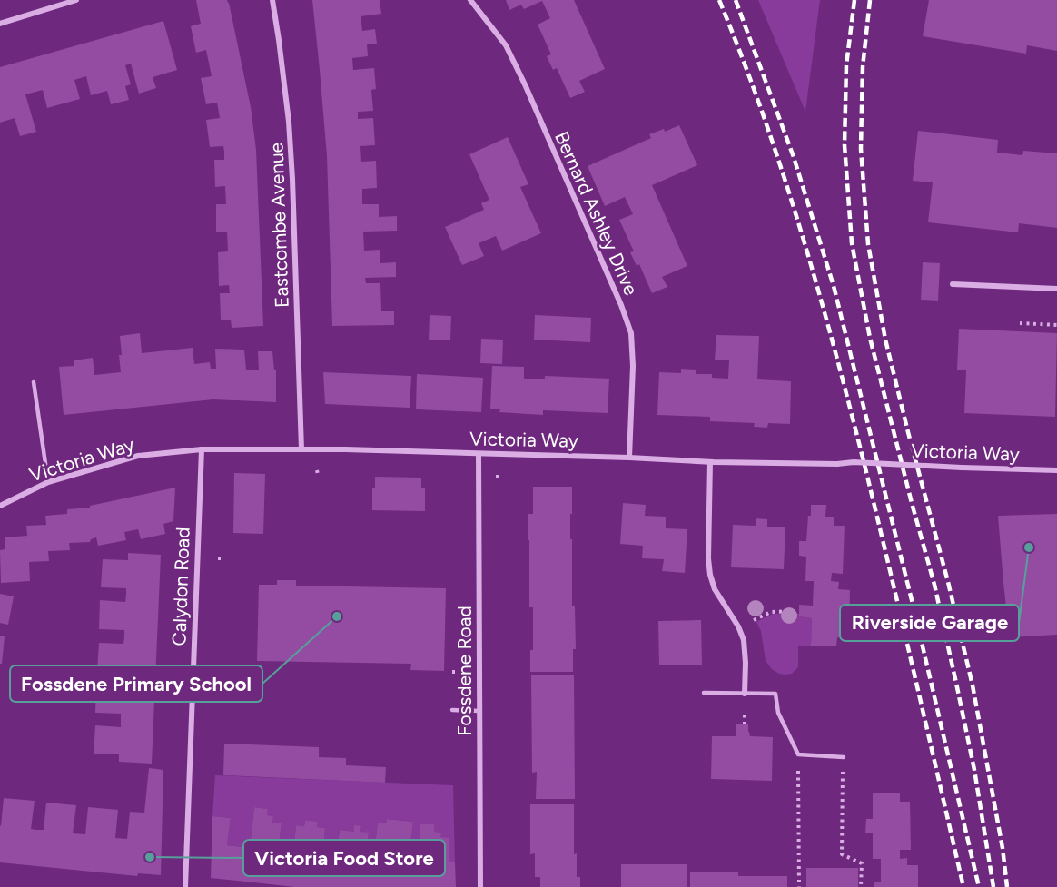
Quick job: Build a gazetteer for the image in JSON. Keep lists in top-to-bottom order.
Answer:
{
  "streets": {
    "street": [
      "Bernard Ashley Drive",
      "Eastcombe Avenue",
      "Victoria Way",
      "Calydon Road",
      "Fossdene Road"
    ]
  },
  "crossings": [
    ["Bernard Ashley Drive", "Victoria Way"],
    ["Eastcombe Avenue", "Victoria Way"],
    ["Victoria Way", "Calydon Road"],
    ["Victoria Way", "Fossdene Road"]
  ],
  "places": ["Riverside Garage", "Fossdene Primary School", "Victoria Food Store"]
}
